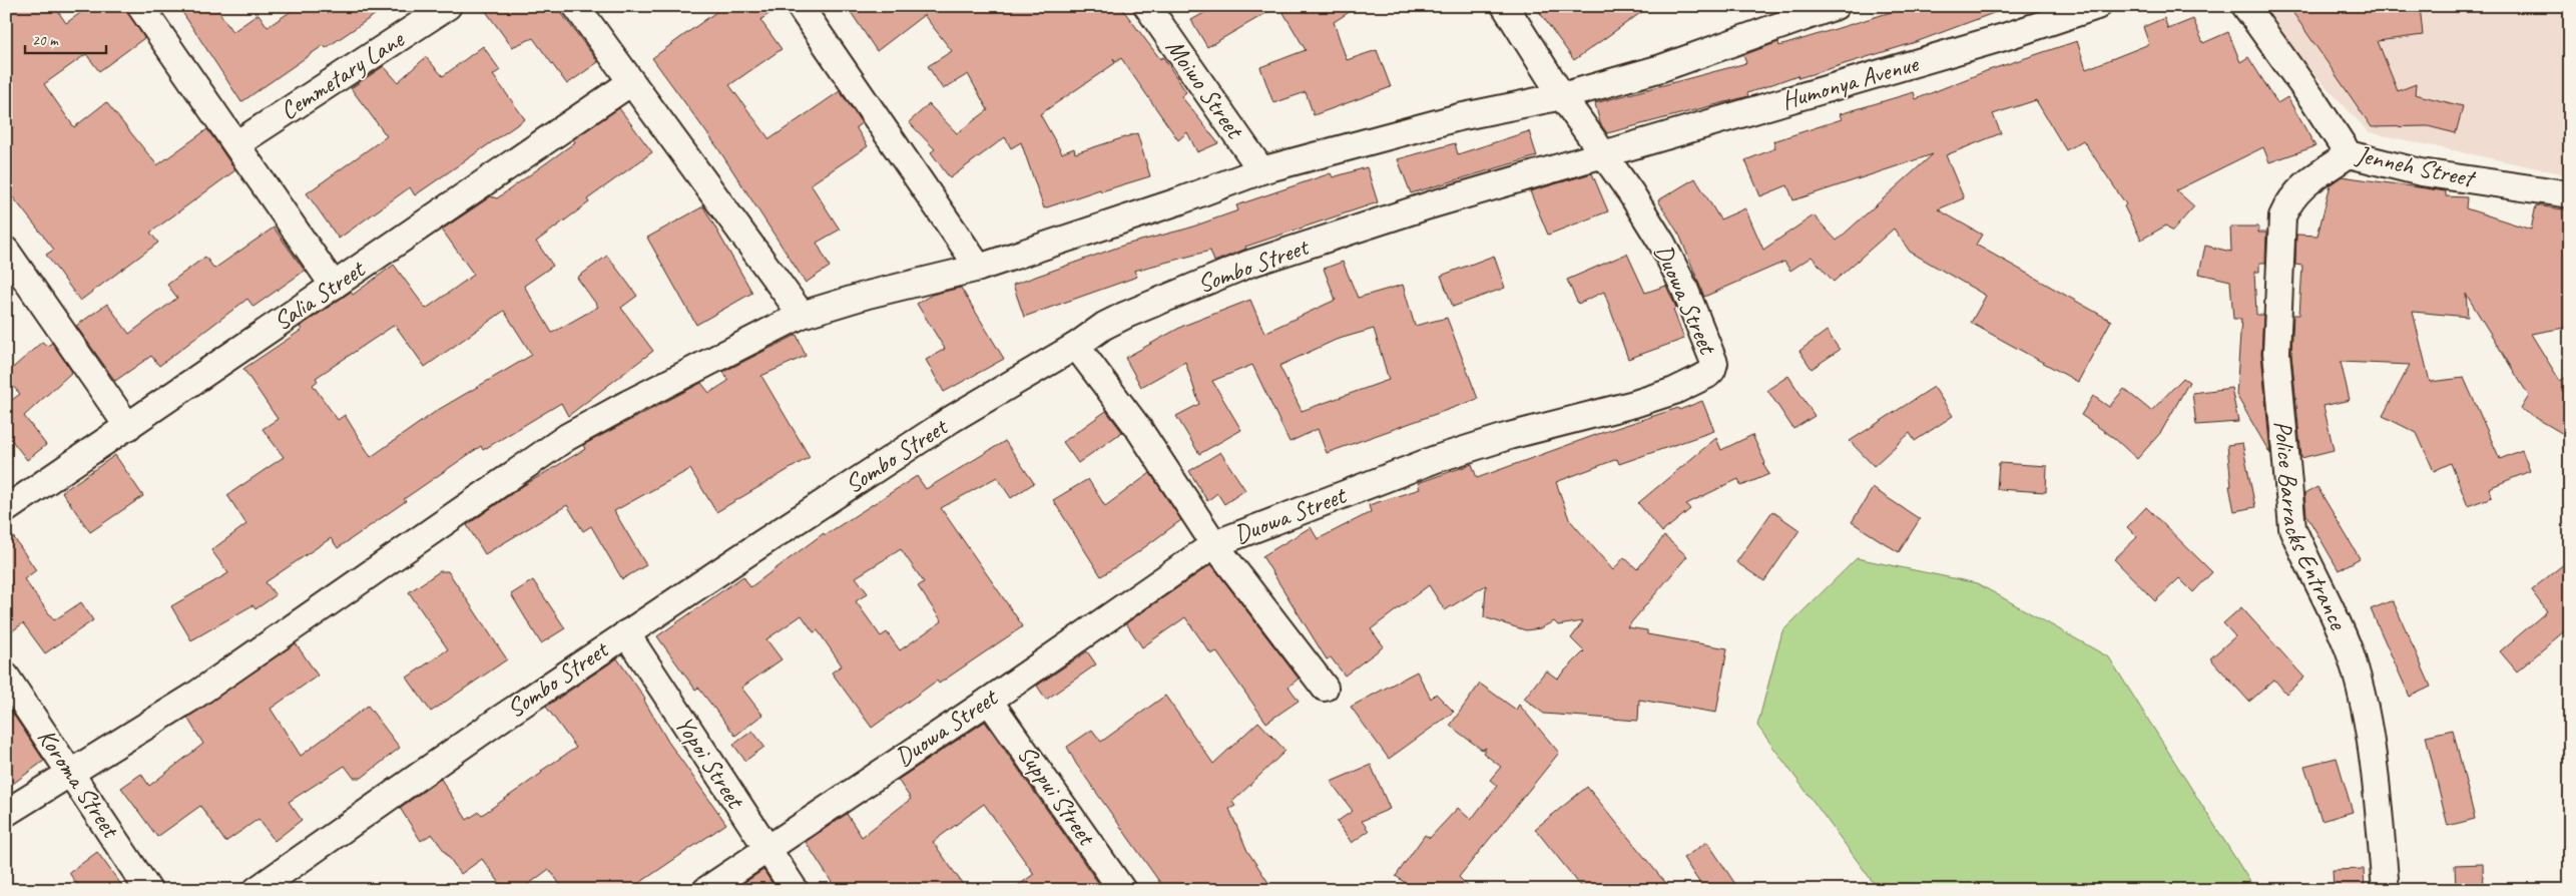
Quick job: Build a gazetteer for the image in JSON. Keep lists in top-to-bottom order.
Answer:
{
  "streets": {
    "street": [
      "Cemmetary Lane",
      "Humonya Avenue",
      "Moiwo Street",
      "Jenneh Street",
      "Sombo Street",
      "Salia Street",
      "Duowa Street",
      "Police Barracks Entrance",
      "Yopoi Street",
      "Koroma Street",
      "Suppui Street"
    ]
  },
  "crossings": [
    ["Humonya Avenue", "Sombo Street"],
    ["Humonya Avenue", "Duowa Street"],
    ["Jenneh Street", "Police Barracks Entrance"],
    ["Sombo Street", "Duowa Street"],
    ["Sombo Street", "Yopoi Street"],
    ["Duowa Street", "Yopoi Street"],
    ["Duowa Street", "Suppui Street"]
  ],
  "scale_bar": "20 m"
}
